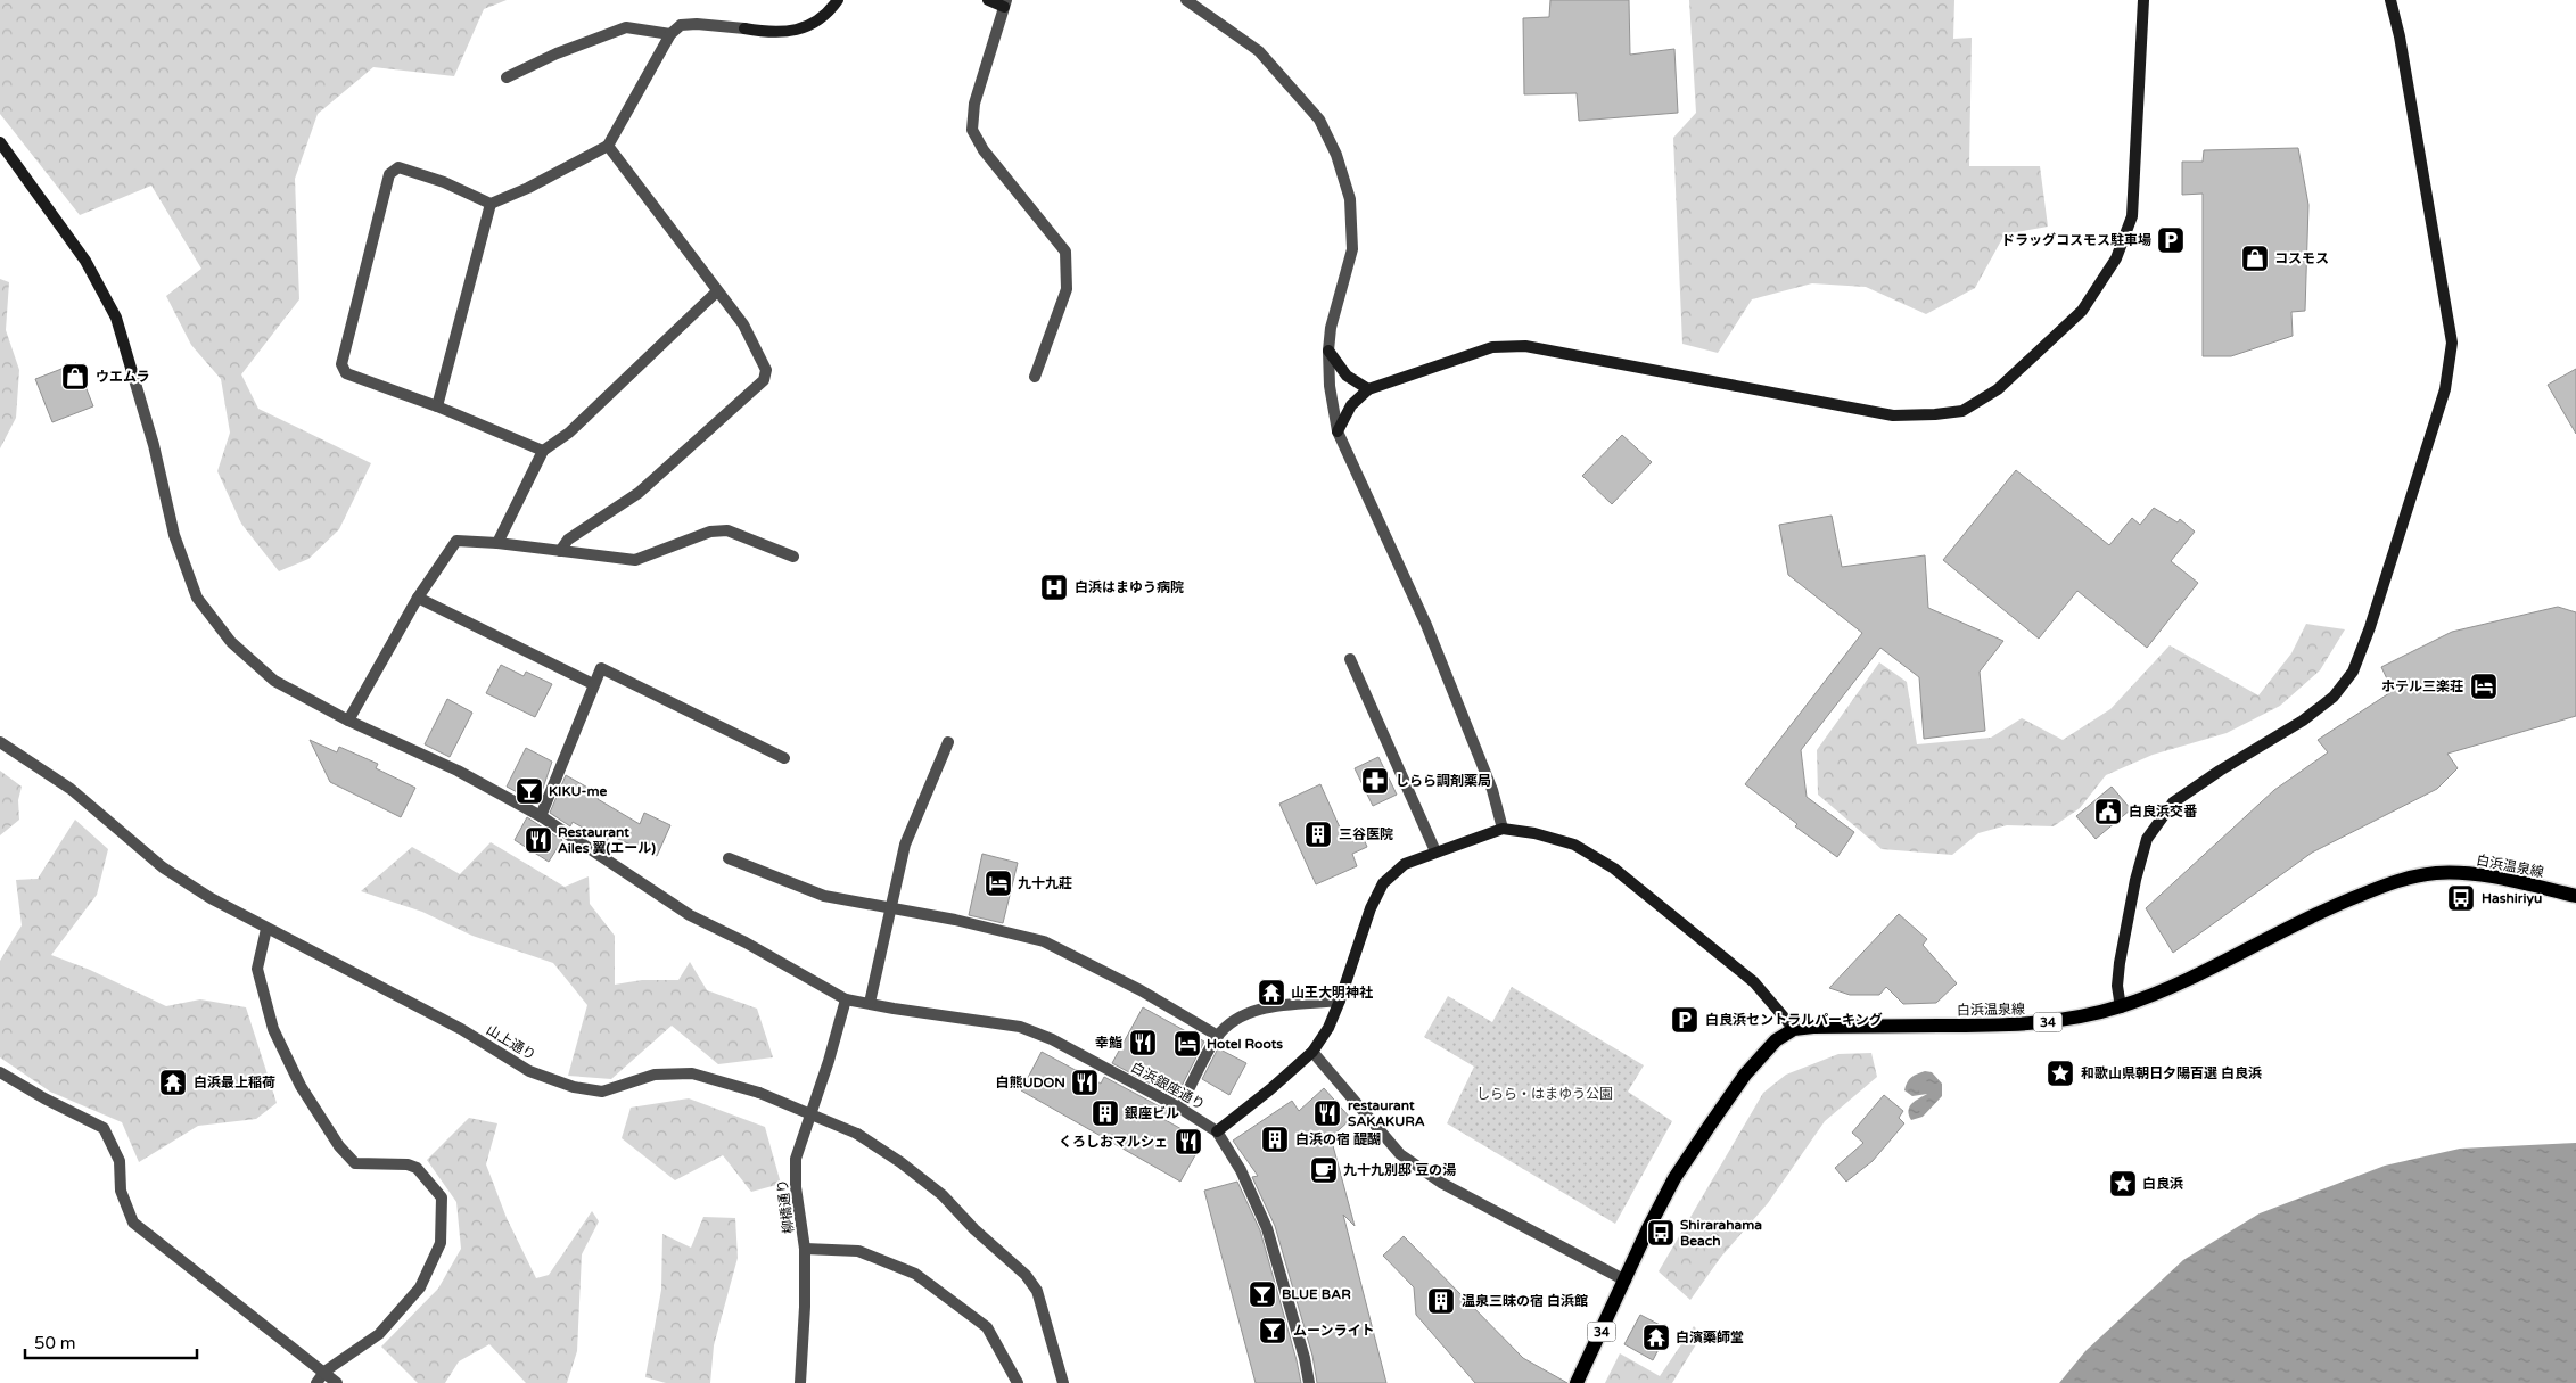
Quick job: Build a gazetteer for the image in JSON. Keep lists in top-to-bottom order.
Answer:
{
  "streets": {
    "main road": ["白浜温泉線", "34"],
    "street": ["山上通り", "白浜銀座通り", "柳橋通り"]
  },
  "crossings": [
    ["白浜温泉線", "34"],
    ["白浜銀座通り", "柳橋通り"]
  ],
  "parks": ["しらら・はまゆう公園"],
  "places": {
    "parking": ["ドラッグコスモス駐車場", "白良浜セントラルパーキング"],
    "shop": ["コスモス", "ウエムラ"],
    "hospital": ["白浜はまゆう病院"],
    "hotel": ["ホテル三楽荘", "九十九莊", "Hotel Roots"],
    "pharmacy": ["しらら調剤薬局"],
    "bar": ["KIKU-me", "BLUE BAR", "ムーンライト"],
    "public building": ["白良浜交番"],
    "building": [
      "三谷医院",
      "銀座ビル",
      "白浜の宿 醍醐",
      "温泉三昧の宿 白浜館"
    ],
    "restaurant": [
      "Restaurant Ailes 翼(エール)",
      "幸鮨",
      "白熊UDON",
      "restaurant SAKAKURA",
      "くろしおマルシェ"
    ],
    "bus stop": ["Hashiriyu", "Shirarahama Beach"],
    "temple": ["山王大明神社", "白浜最上稲荷", "白濱藥師堂"],
    "place": ["和歌山県朝日夕陽百選 白良浜", "白良浜"],
    "cafe": ["九十九別邸 豆の湯"]
  },
  "scale_bar": "50 m"
}
